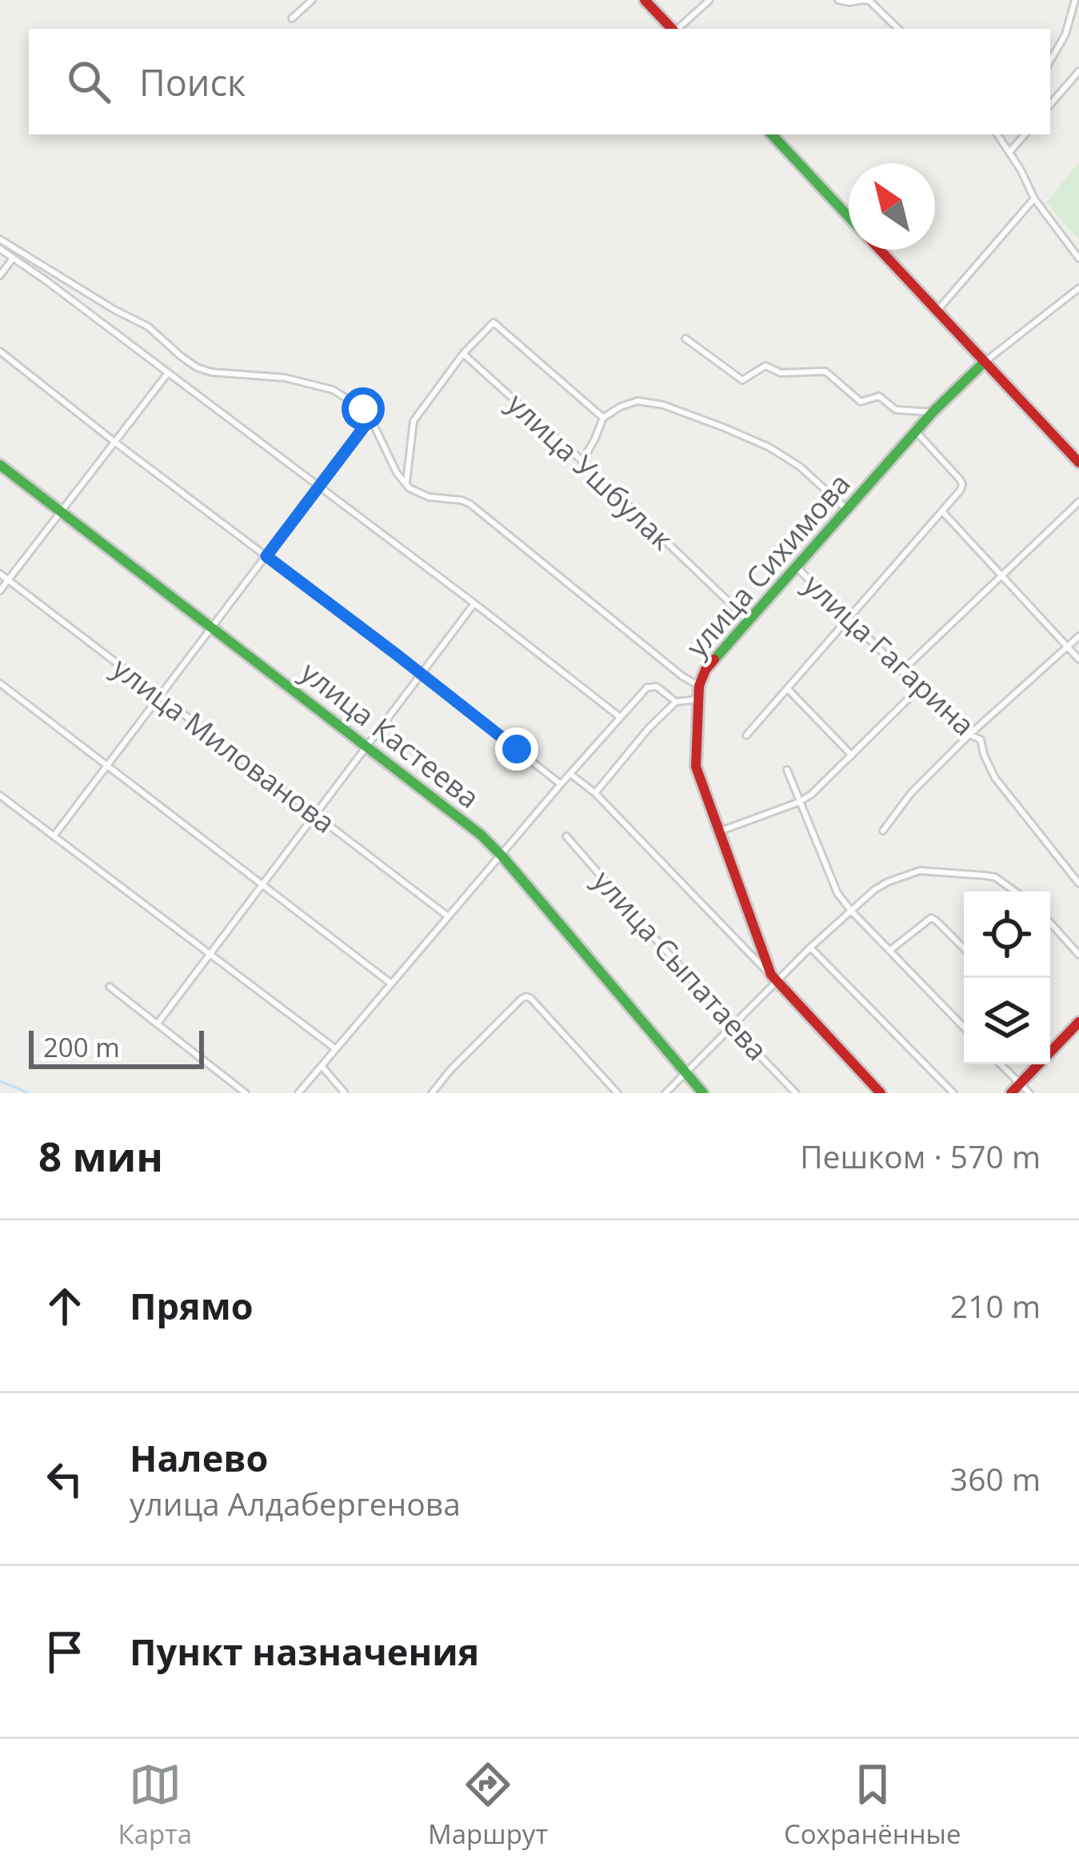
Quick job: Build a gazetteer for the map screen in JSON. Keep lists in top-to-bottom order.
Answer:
{
  "streets": {
    "street": [
      "улица Ушбулак",
      "улица Сихимова",
      "улица Гагарина",
      "улица Кастеева",
      "улица Милованова",
      "улица Сыпатаева"
    ]
  },
  "crossings": [
    ["улица Ушбулак", "улица Сихимова"],
    ["улица Сихимова", "улица Гагарина"]
  ],
  "scale_bar": "200 m",
  "north": "top left",
  "page": {
    "search": "Поиск",
    "scale": "200 m",
    "heading": ["8 мин", "Пешком · 570 m"],
    "list": [
      ["Прямо", "210 m"],
      ["Налево", "улица Алдабергенова", "360 m"],
      "Пункт назначения"
    ],
    "nav": ["Карта", "Маршрут", "Сохранённые"]
  }
}
